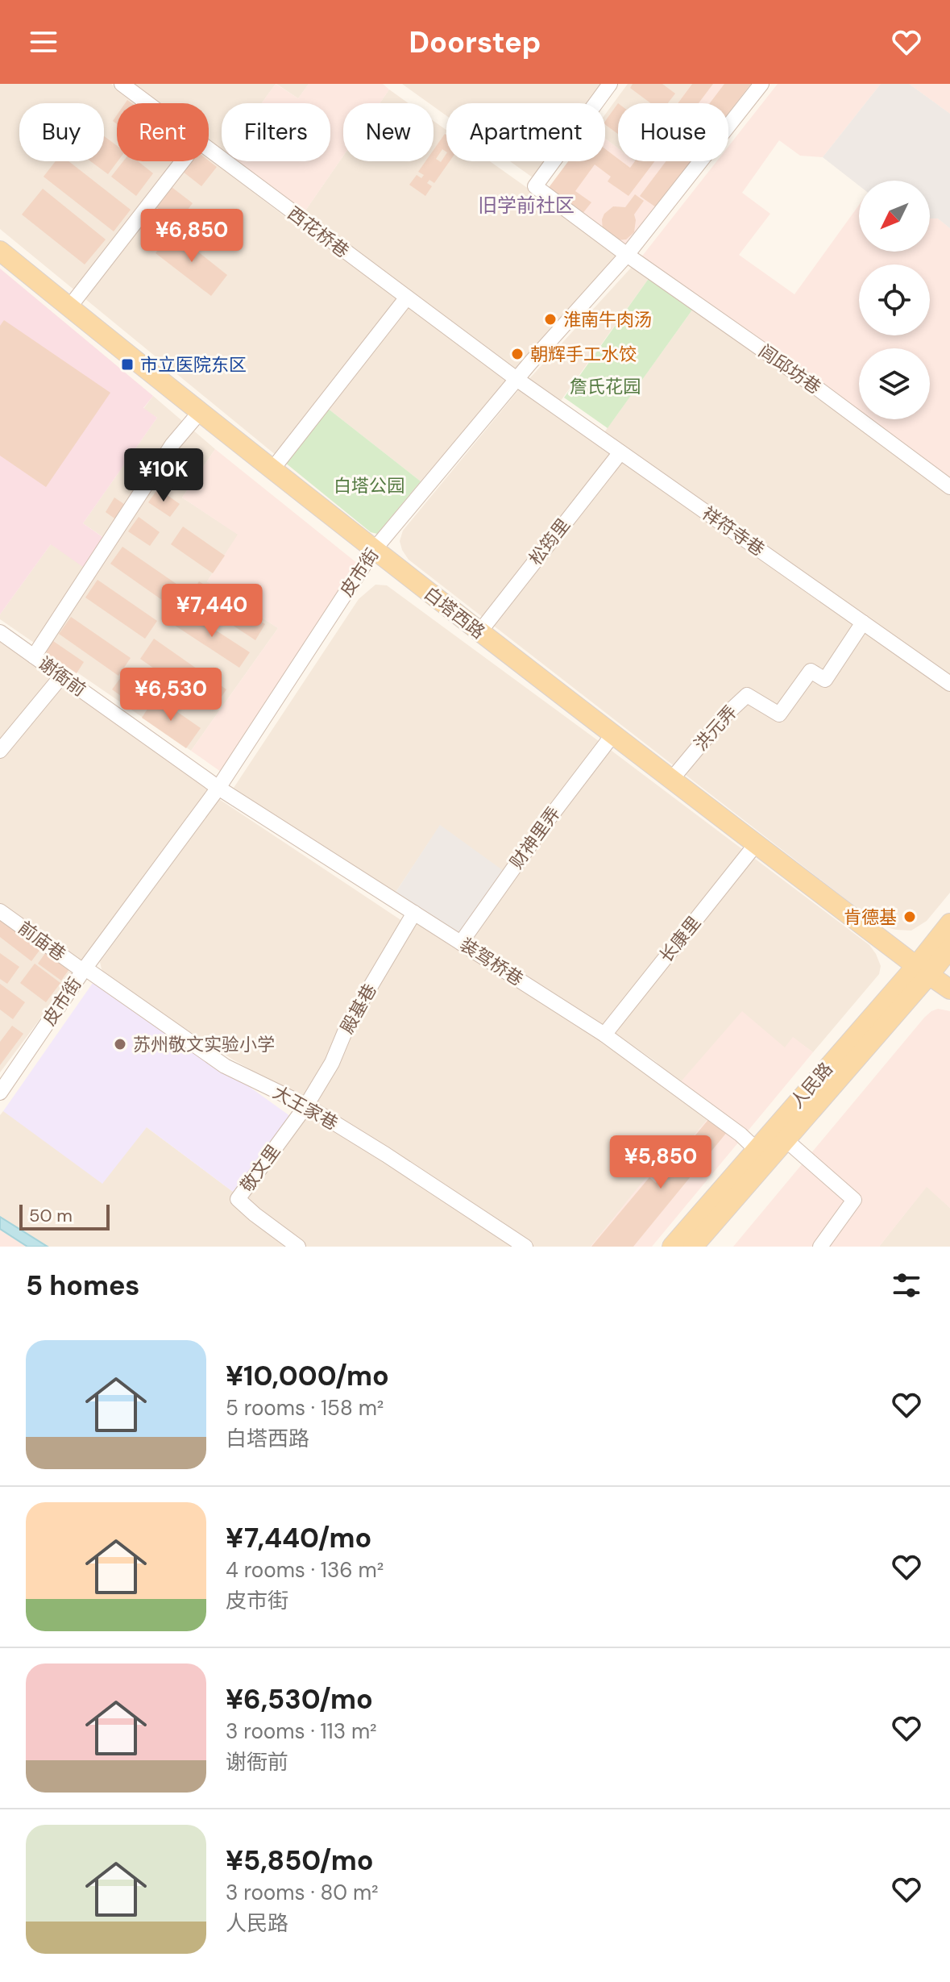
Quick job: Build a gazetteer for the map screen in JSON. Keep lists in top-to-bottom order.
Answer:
{
  "streets": {
    "main road": ["白塔西路", "人民路"],
    "street": [
      "西花桥巷",
      "闾邱坊巷",
      "祥符寺巷",
      "松筠里",
      "皮市街",
      "谢衙前",
      "洪元弄",
      "财神里弄",
      "长康里",
      "前庙巷",
      "装驾桥巷",
      "殿基巷",
      "大王家巷",
      "敬文里"
    ]
  },
  "crossings": [
    ["西花桥巷", "祥符寺巷"],
    ["西花桥巷", "皮市街"],
    ["闾邱坊巷", "皮市街"],
    ["祥符寺巷", "松筠里"],
    ["祥符寺巷", "皮市街"],
    ["祥符寺巷", "洪元弄"],
    ["松筠里", "白塔西路"],
    ["皮市街", "白塔西路"],
    ["皮市街", "谢衙前"],
    ["皮市街", "前庙巷"],
    ["皮市街", "装驾桥巷"],
    ["皮市街", "大王家巷"],
    ["白塔西路", "洪元弄"],
    ["白塔西路", "财神里弄"],
    ["白塔西路", "长康里"],
    ["白塔西路", "人民路"],
    ["谢衙前", "装驾桥巷"],
    ["财神里弄", "装驾桥巷"],
    ["长康里", "装驾桥巷"],
    ["前庙巷", "大王家巷"],
    ["装驾桥巷", "殿基巷"],
    ["装驾桥巷", "人民路"],
    ["殿基巷", "大王家巷"],
    ["殿基巷", "敬文里"],
    ["大王家巷", "敬文里"]
  ],
  "districts": ["旧学前社区"],
  "parks": ["詹氏花园", "白塔公园"],
  "places": {
    "other": [
      "淮南牛肉汤",
      "朝辉手工水饺",
      "肯德基",
      "苏州敬文实验小学"
    ],
    "transit": ["市立医院东区"]
  },
  "scale_bar": "50 m",
  "north": "bottom left",
  "page": {
    "header": "Doorstep",
    "chip": [
      "Buy",
      "Rent",
      "Filters",
      "New",
      "Apartment",
      "House"
    ],
    "price": [
      "¥6,850",
      "¥10K",
      "¥7,440",
      "¥6,530",
      "¥5,850"
    ],
    "scale": "50 m",
    "heading": "5 homes",
    "list": [
      {
        "name": "¥10,000/mo",
        "note": "5 rooms · 158 m² · 白塔西路"
      },
      {
        "name": "¥7,440/mo",
        "note": "4 rooms · 136 m² · 皮市街"
      },
      {
        "name": "¥6,530/mo",
        "note": "3 rooms · 113 m² · 谢衙前"
      },
      {
        "name": "¥5,850/mo",
        "note": "3 rooms · 80 m² · 人民路"
      }
    ]
  }
}
